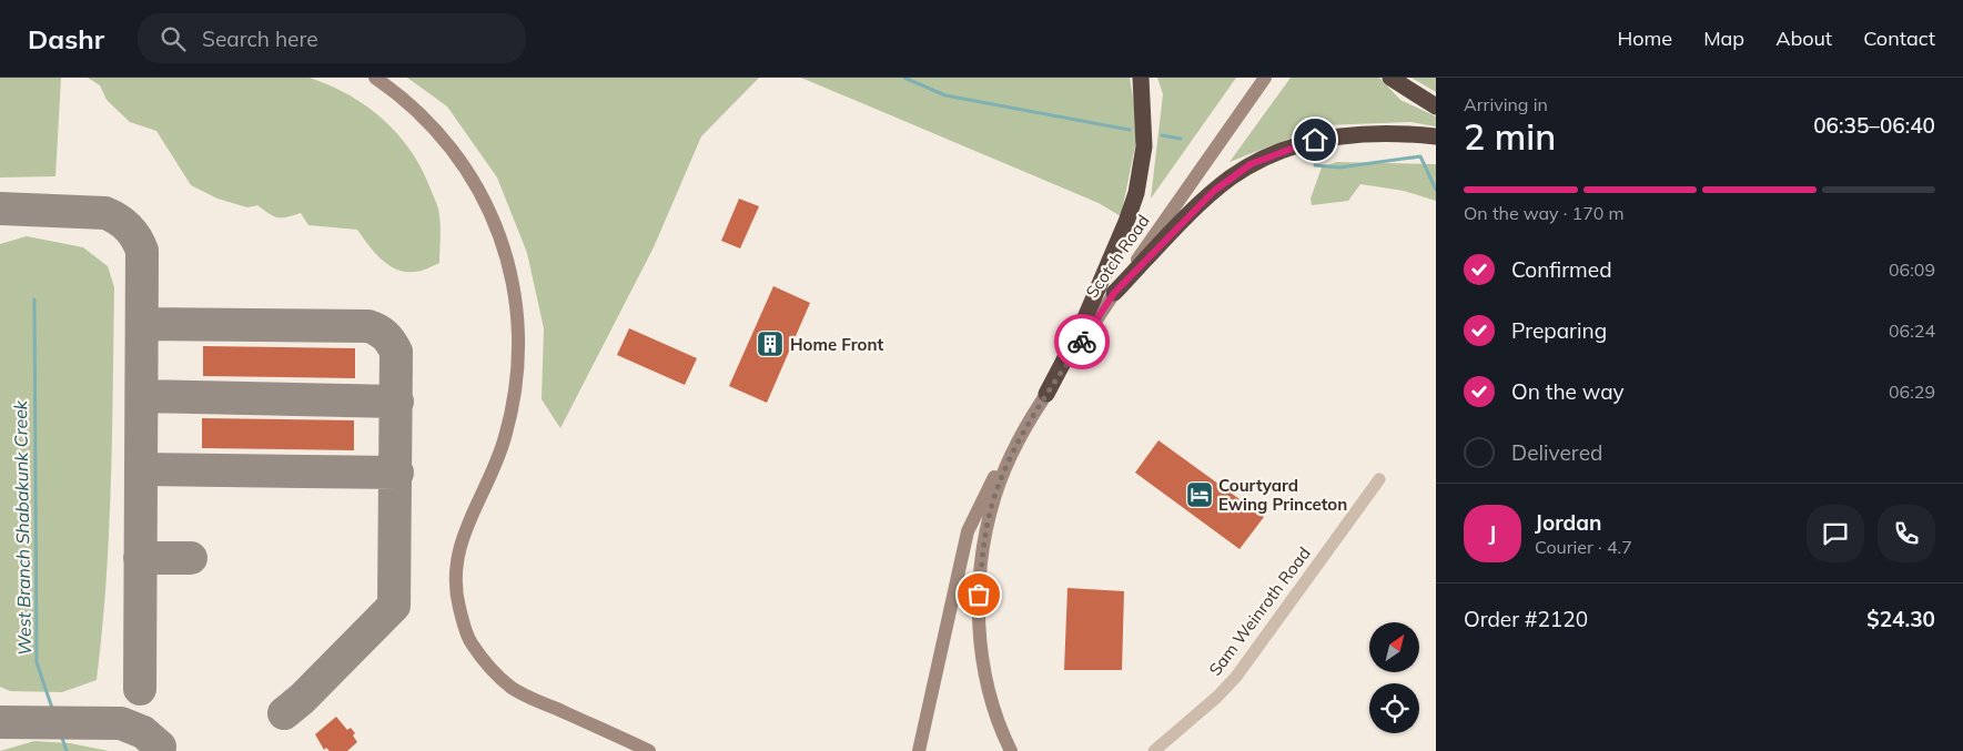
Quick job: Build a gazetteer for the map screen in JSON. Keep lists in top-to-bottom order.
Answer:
{
  "streets": {
    "main road": ["Scotch Road"],
    "street": ["Sam Weinroth Road"]
  },
  "water": ["West Branch Shabakunk Creek"],
  "places": {
    "building": ["Home Front"],
    "hotel": ["Courtyard Ewing Princeton"]
  },
  "north": "top right",
  "page": {
    "header": "Dashr",
    "search": "Search here",
    "nav": [
      "Home",
      "Map",
      "About",
      "Contact"
    ],
    "heading": ["2 min", "Arriving in", "06:35–06:40"],
    "panel": [
      "Jordan",
      "Courier · 4.7",
      "Order #2120",
      "$24.30"
    ],
    "bar": "On the way · 170 m",
    "list": [
      ["Confirmed", "06:09"],
      ["Preparing", "06:24"],
      ["On the way", "06:29"],
      "Delivered"
    ],
    "round": "J"
  }
}
